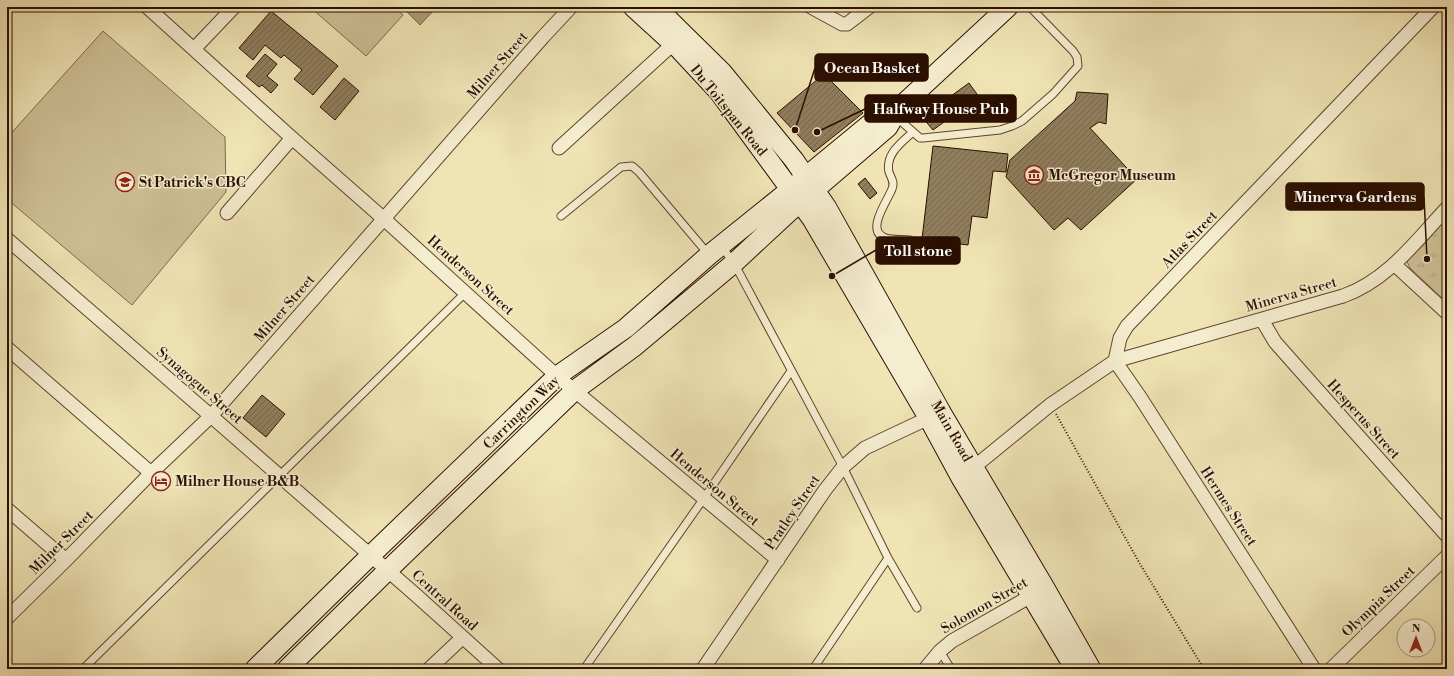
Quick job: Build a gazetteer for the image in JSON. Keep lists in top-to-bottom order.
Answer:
{
  "streets": {
    "street": [
      "Milner Street",
      "Du Toitspan Road",
      "Atlas Street",
      "Henderson Street",
      "Minerva Street",
      "Synagogue Street",
      "Carrington Way",
      "Hesperus Street",
      "Main Road",
      "Hermes Street",
      "Pratley Street",
      "Central Road",
      "Olympia Street",
      "Solomon Street"
    ]
  },
  "crossings": [
    ["Milner Street", "Henderson Street"],
    ["Milner Street", "Synagogue Street"],
    ["Du Toitspan Road", "Carrington Way"],
    ["Du Toitspan Road", "Main Road"],
    ["Atlas Street", "Minerva Street"],
    ["Atlas Street", "Hermes Street"],
    ["Henderson Street", "Carrington Way"],
    ["Henderson Street", "Pratley Street"],
    ["Minerva Street", "Hesperus Street"],
    ["Minerva Street", "Hermes Street"],
    ["Synagogue Street", "Carrington Way"],
    ["Synagogue Street", "Central Road"],
    ["Carrington Way", "Main Road"],
    ["Carrington Way", "Central Road"],
    ["Main Road", "Pratley Street"],
    ["Main Road", "Solomon Street"]
  ],
  "places": {
    "other": [
      "Ocean Basket",
      "Halfway House Pub",
      "Minerva Gardens",
      "Toll stone"
    ],
    "museum": ["McGregor Museum"],
    "school or university": ["St Patrick's CBC"],
    "hotel": ["Milner House B&B"]
  },
  "north": "top"
}
